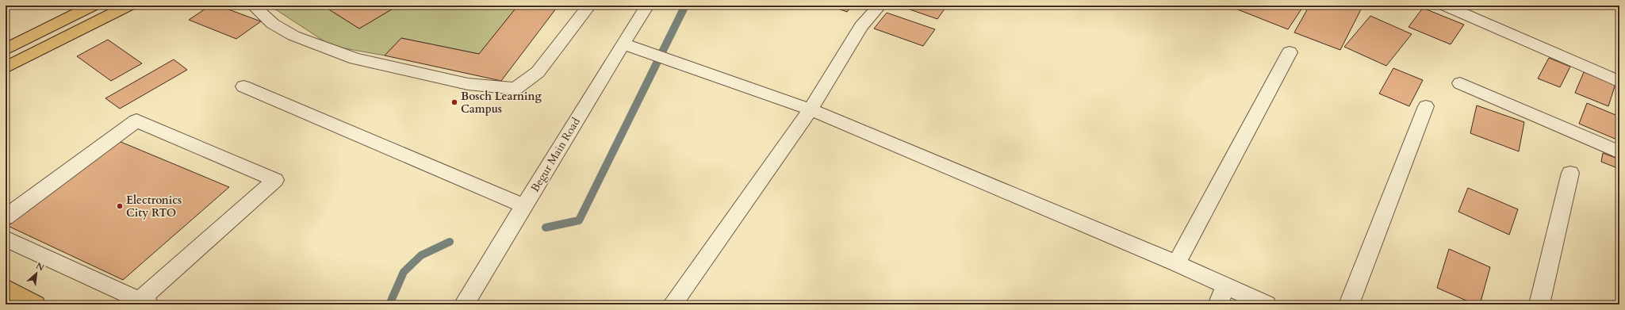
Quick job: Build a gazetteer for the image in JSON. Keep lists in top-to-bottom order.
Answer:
{
  "streets": {
    "street": ["Begur Main Road"]
  },
  "places": ["Bosch Learning Campus", "Electronics City RTO"],
  "north": "top right"
}
